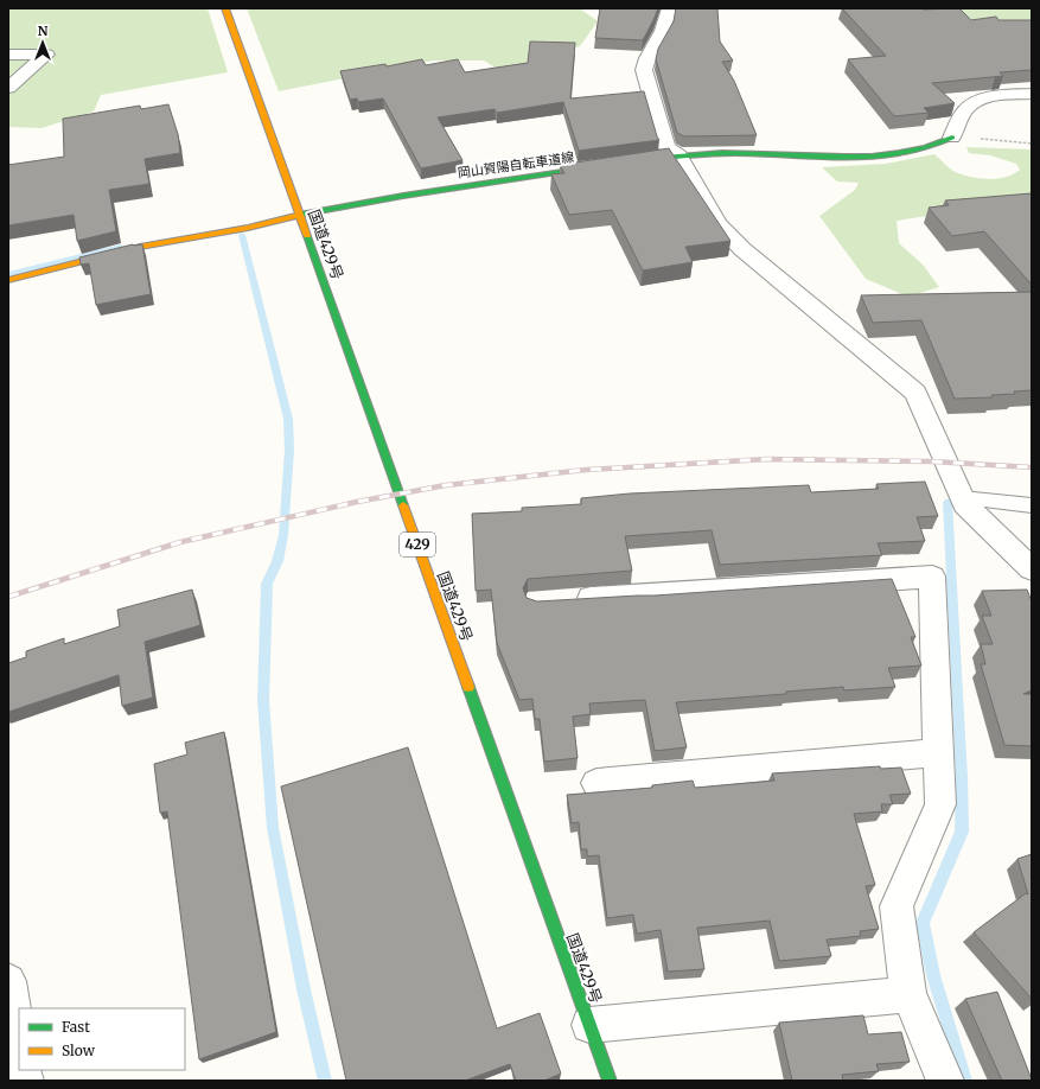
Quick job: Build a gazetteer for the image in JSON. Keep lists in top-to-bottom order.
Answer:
{
  "streets": {
    "main road": ["岡山賀陽自転車道線", "国道429号", "429"]
  },
  "crossings": [
    ["岡山賀陽自転車道線", "国道429号"]
  ],
  "legend": ["Fast", "Slow"],
  "north": "top"
}
